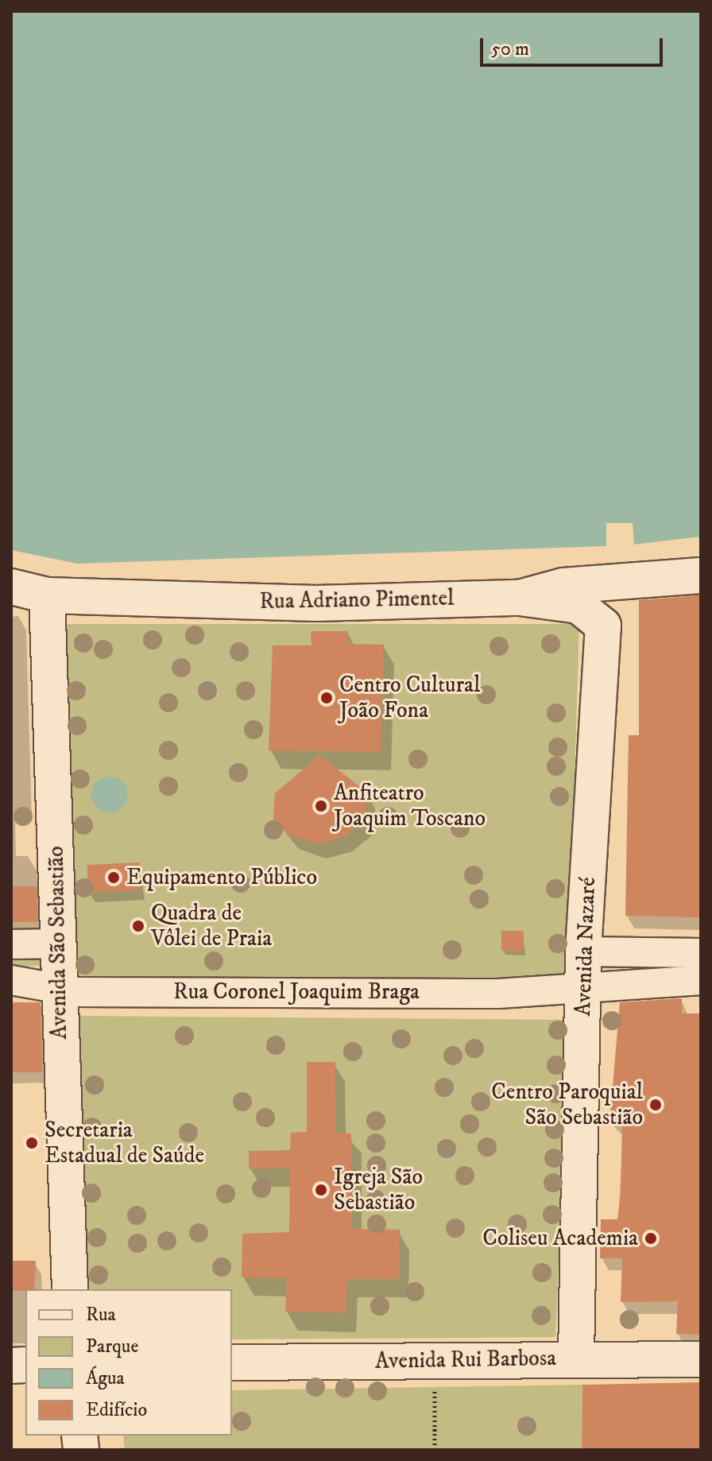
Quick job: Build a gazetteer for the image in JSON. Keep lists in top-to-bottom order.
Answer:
{
  "streets": {
    "street": [
      "Rua Adriano Pimentel",
      "Avenida São Sebastião",
      "Avenida Nazaré",
      "Rua Coronel Joaquim Braga",
      "Avenida Rui Barbosa"
    ]
  },
  "crossings": [
    ["Rua Adriano Pimentel", "Avenida São Sebastião"],
    ["Rua Adriano Pimentel", "Avenida Nazaré"],
    ["Avenida São Sebastião", "Rua Coronel Joaquim Braga"],
    ["Avenida Nazaré", "Rua Coronel Joaquim Braga"],
    ["Avenida Nazaré", "Avenida Rui Barbosa"]
  ],
  "places": [
    "Centro Cultural João Fona",
    "Anfiteatro Joaquim Toscano",
    "Equipamento Público",
    "Quadra de Vôlei de Praia",
    "Centro Paroquial São Sebastião",
    "Secretaria Estadual de Saúde",
    "Igreja São Sebastião",
    "Coliseu Academia"
  ],
  "legend": [
    "Rua",
    "Parque",
    "Água",
    "Edifício"
  ],
  "scale_bar": "50 m"
}
